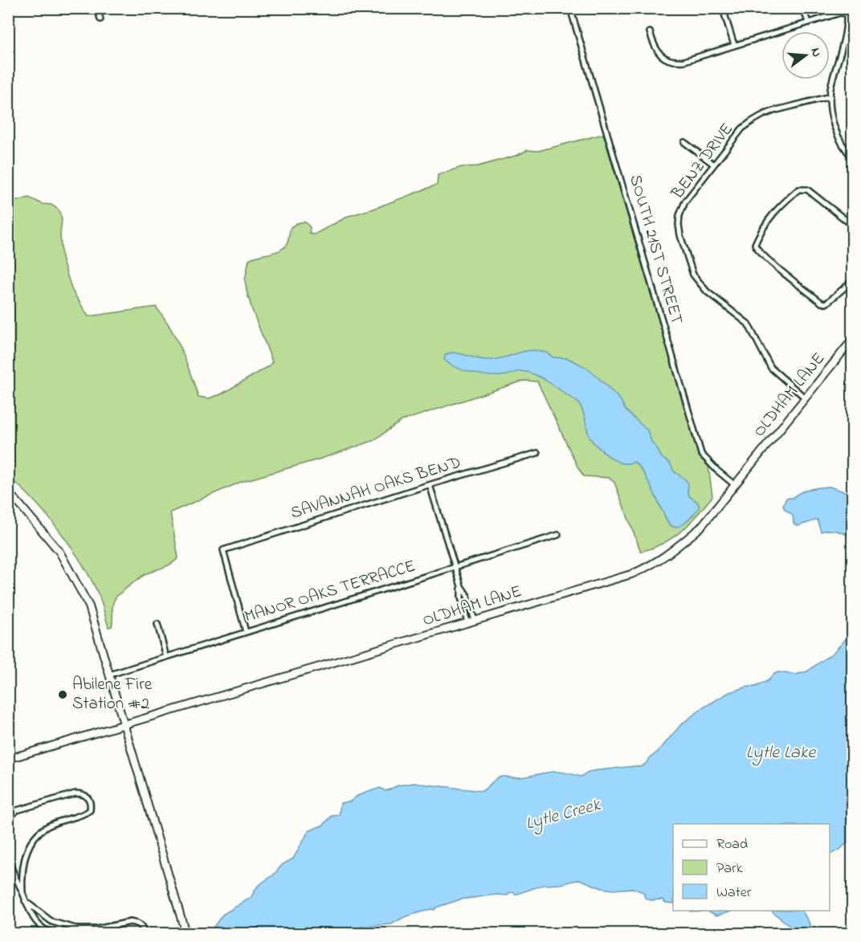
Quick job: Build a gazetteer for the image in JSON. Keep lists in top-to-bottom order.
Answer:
{
  "streets": {
    "main road": ["OLDHAM LANE"],
    "street": [
      "BENZ DRIVE",
      "SOUTH 21ST STREET",
      "SAVANNAH OAKS BEND",
      "MANOR OAKS TERRACCE"
    ]
  },
  "crossings": [
    ["BENZ DRIVE", "OLDHAM LANE"],
    ["SOUTH 21ST STREET", "OLDHAM LANE"],
    ["SAVANNAH OAKS BEND", "MANOR OAKS TERRACCE"]
  ],
  "water": ["Lytle Lake", "Lytle Creek"],
  "places": ["Abilene Fire Station #2"],
  "legend": ["Road", "Park", "Water"],
  "north": "right"
}
